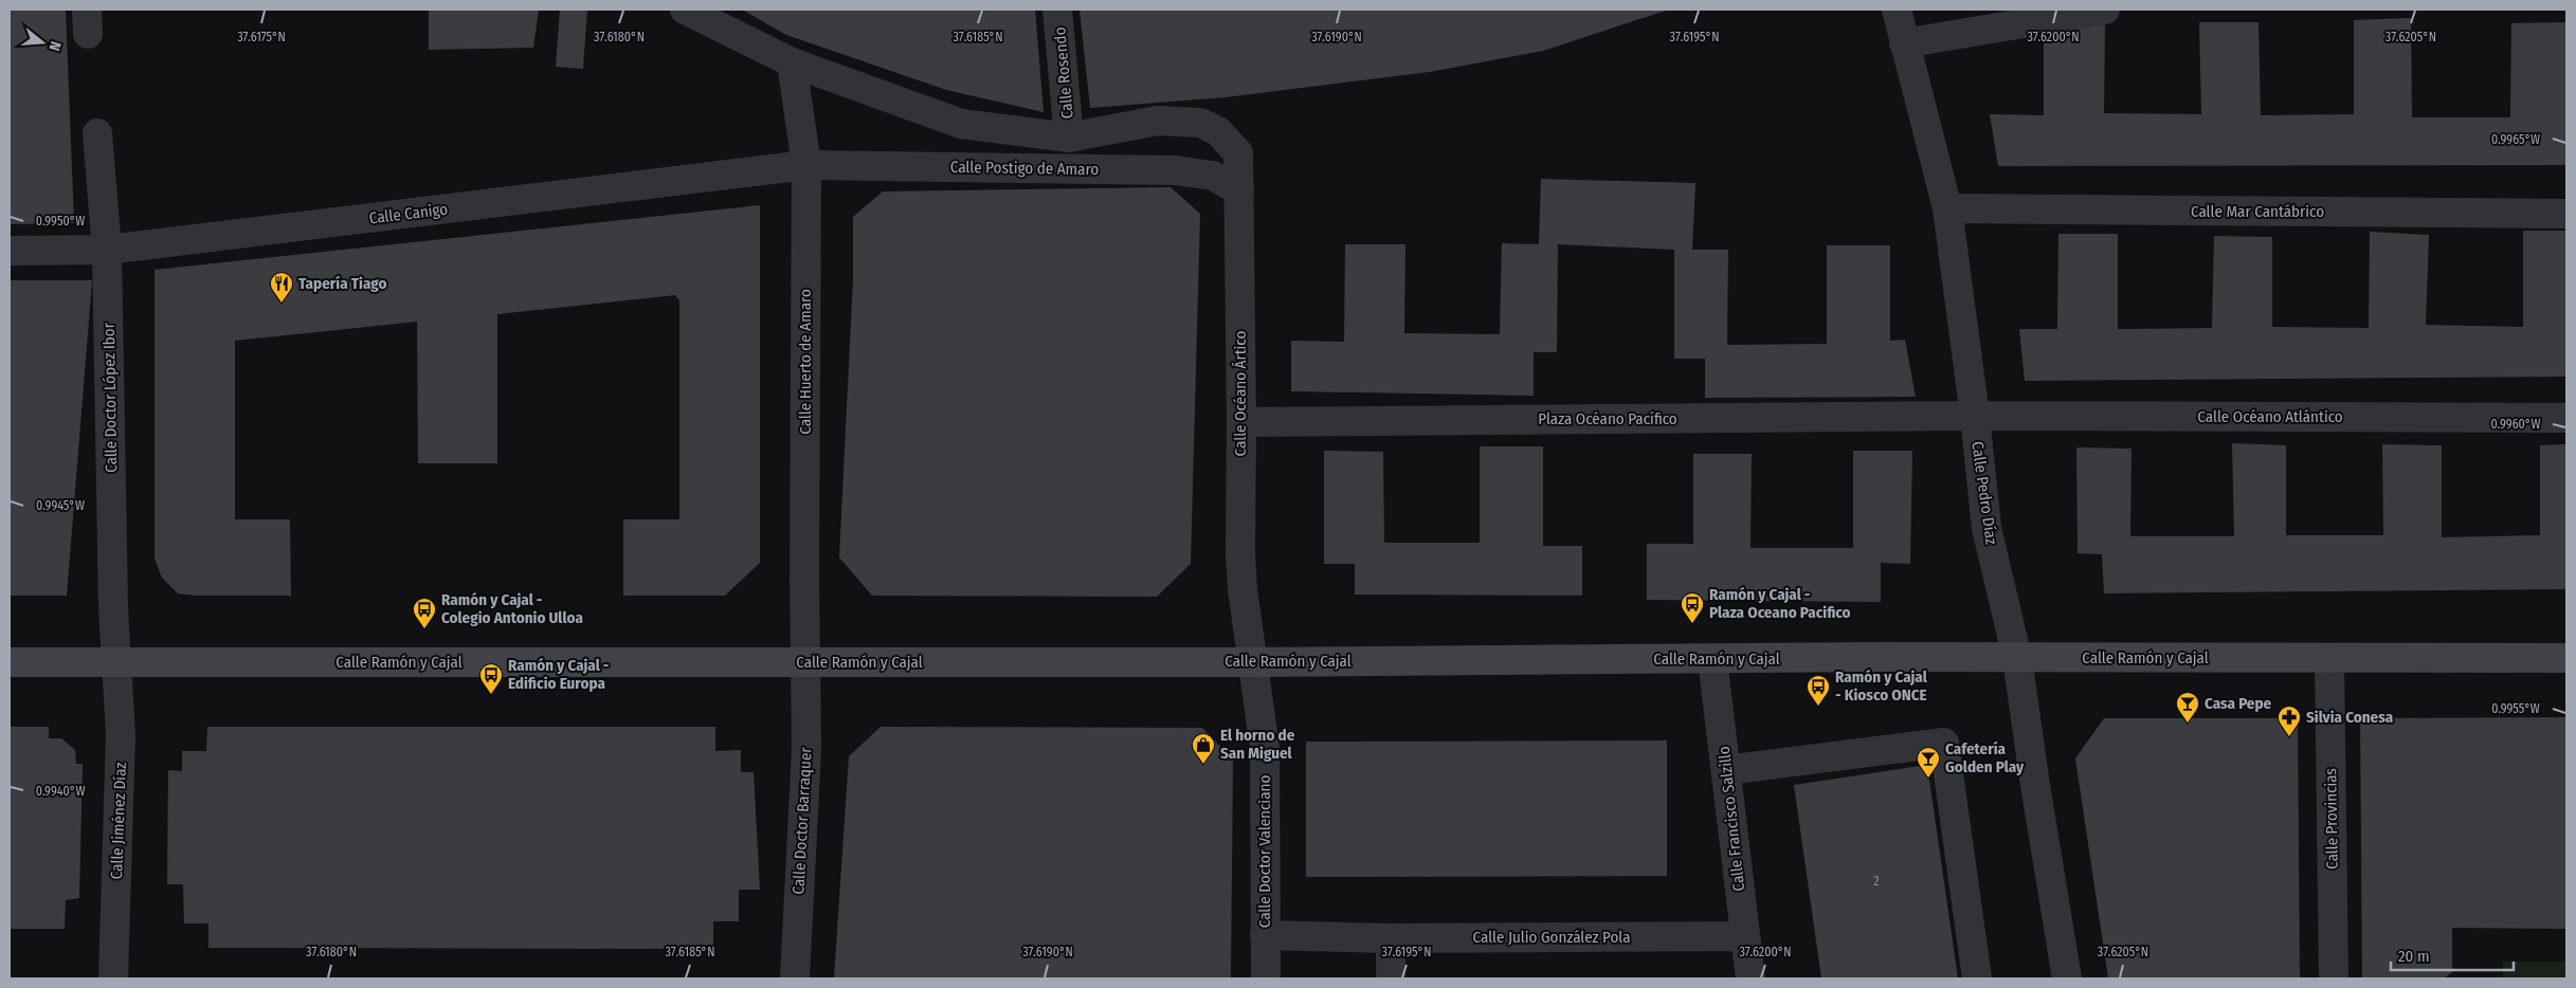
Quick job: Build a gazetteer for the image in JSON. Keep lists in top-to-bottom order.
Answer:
{
  "streets": {
    "main road": ["Calle Ramón y Cajal"],
    "street": [
      "Calle Rosendo",
      "Calle Postigo de Amaro",
      "Calle Mar Cantábrico",
      "Calle Canigo",
      "Calle Huerto de Amaro",
      "Calle Océano Ártico",
      "Calle Doctor López Ibor",
      "Calle Océano Atlántico",
      "Plaza Océano Pacífico",
      "Calle Pedro Díaz",
      "Calle Francisco Salzillo",
      "Calle Provincias",
      "Calle Jiménez Díaz",
      "Calle Doctor Barraquer",
      "Calle Doctor Valenciano",
      "Calle Julio González Pola"
    ]
  },
  "crossings": [
    ["Calle Rosendo", "Calle Océano Ártico"],
    ["Calle Postigo de Amaro", "Calle Canigo"],
    ["Calle Postigo de Amaro", "Calle Huerto de Amaro"],
    ["Calle Postigo de Amaro", "Calle Océano Ártico"],
    ["Calle Mar Cantábrico", "Calle Pedro Díaz"],
    ["Calle Canigo", "Calle Huerto de Amaro"],
    ["Calle Canigo", "Calle Doctor López Ibor"],
    ["Calle Huerto de Amaro", "Calle Ramón y Cajal"],
    ["Calle Huerto de Amaro", "Calle Doctor Barraquer"],
    ["Calle Océano Ártico", "Plaza Océano Pacífico"],
    ["Calle Océano Ártico", "Calle Ramón y Cajal"],
    ["Calle Océano Ártico", "Calle Doctor Valenciano"],
    ["Calle Doctor López Ibor", "Calle Ramón y Cajal"],
    ["Calle Doctor López Ibor", "Calle Jiménez Díaz"],
    ["Calle Océano Atlántico", "Plaza Océano Pacífico"],
    ["Calle Océano Atlántico", "Calle Pedro Díaz"],
    ["Plaza Océano Pacífico", "Calle Pedro Díaz"],
    ["Calle Pedro Díaz", "Calle Ramón y Cajal"],
    ["Calle Ramón y Cajal", "Calle Francisco Salzillo"],
    ["Calle Ramón y Cajal", "Calle Provincias"],
    ["Calle Ramón y Cajal", "Calle Jiménez Díaz"],
    ["Calle Ramón y Cajal", "Calle Doctor Barraquer"],
    ["Calle Ramón y Cajal", "Calle Doctor Valenciano"],
    ["Calle Francisco Salzillo", "Calle Julio González Pola"],
    ["Calle Doctor Valenciano", "Calle Julio González Pola"]
  ],
  "places": {
    "restaurant": ["Tapería Tiago"],
    "bus stop": [
      "Ramón y Cajal - Plaza Oceano Pacifico",
      "Ramón y Cajal - Colegio Antonio Ulloa",
      "Ramón y Cajal - Edificio Europa",
      "Ramón y Cajal - Kiosco ONCE"
    ],
    "bar": ["Casa Pepe", "Cafetería Golden Play"],
    "pharmacy": ["Silvia Conesa"],
    "shop": ["El horno de San Miguel"]
  },
  "house_numbers": ["2"],
  "scale_bar": "20 m",
  "north": "right",
  "coordinates": [
    "37.6175°N",
    "37.6180°N",
    "37.6185°N",
    "37.6190°N",
    "37.6195°N",
    "37.6200°N",
    "37.6205°N",
    "0.9965°W",
    "0.9950°W",
    "0.9960°W",
    "0.9945°W",
    "0.9955°W",
    "0.9940°W"
  ]
}
